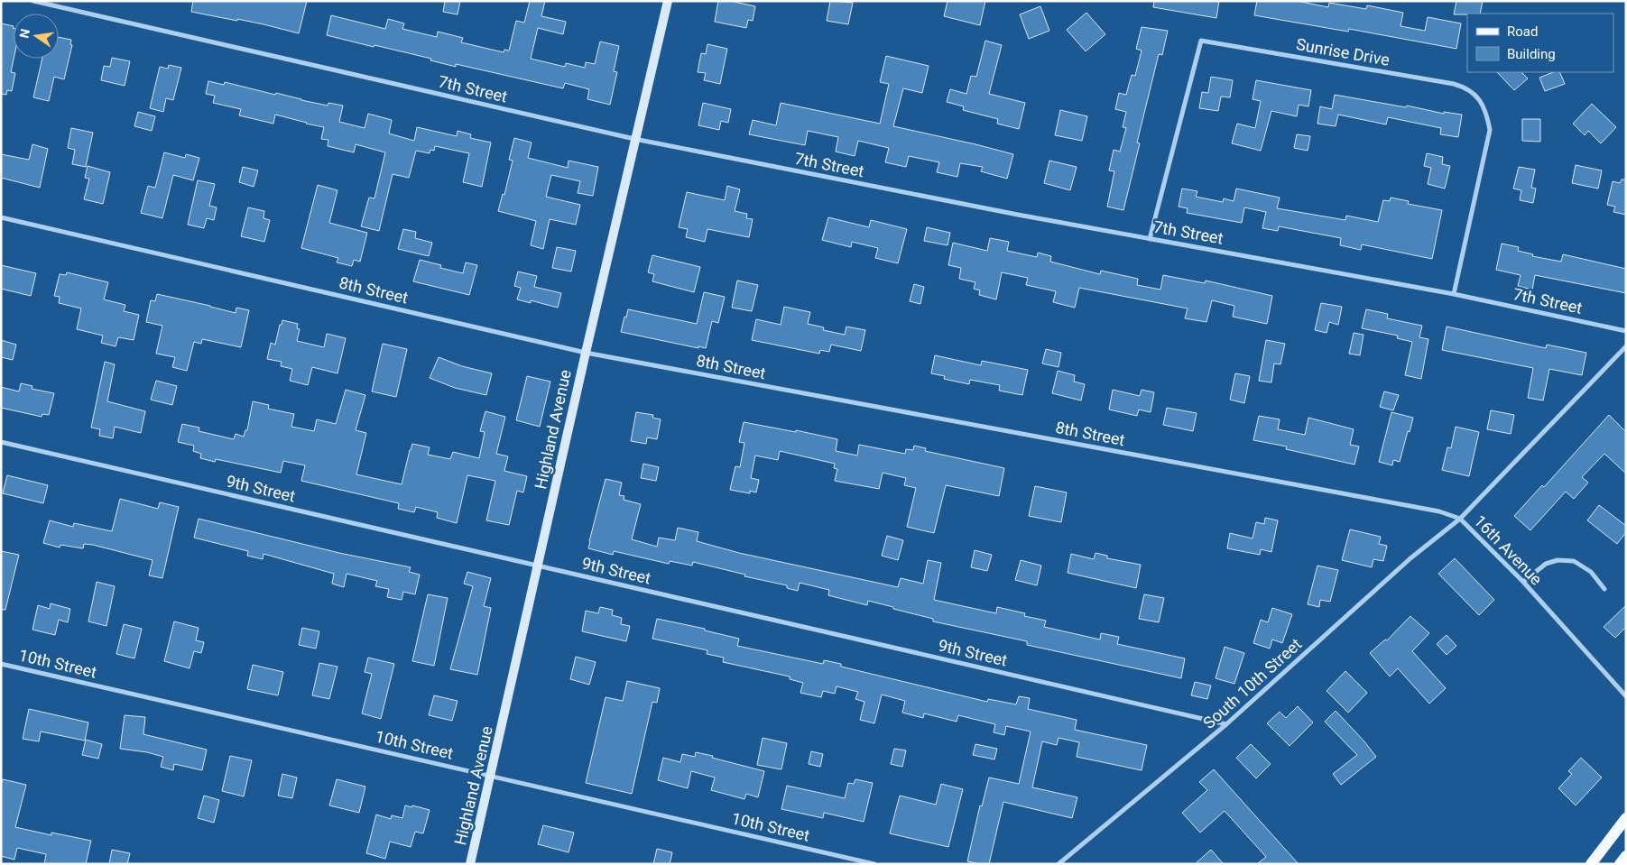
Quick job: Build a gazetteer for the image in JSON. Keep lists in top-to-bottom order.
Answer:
{
  "streets": {
    "main road": ["Highland Avenue"],
    "street": [
      "Sunrise Drive",
      "7th Street",
      "8th Street",
      "9th Street",
      "16th Avenue",
      "10th Street",
      "South 10th Street"
    ]
  },
  "crossings": [
    ["Sunrise Drive", "7th Street"],
    ["7th Street", "Highland Avenue"],
    ["8th Street", "Highland Avenue"],
    ["8th Street", "16th Avenue"],
    ["8th Street", "South 10th Street"],
    ["Highland Avenue", "9th Street"],
    ["Highland Avenue", "10th Street"],
    ["9th Street", "South 10th Street"],
    ["16th Avenue", "South 10th Street"]
  ],
  "legend": ["Road", "Building"],
  "north": "left"
}
